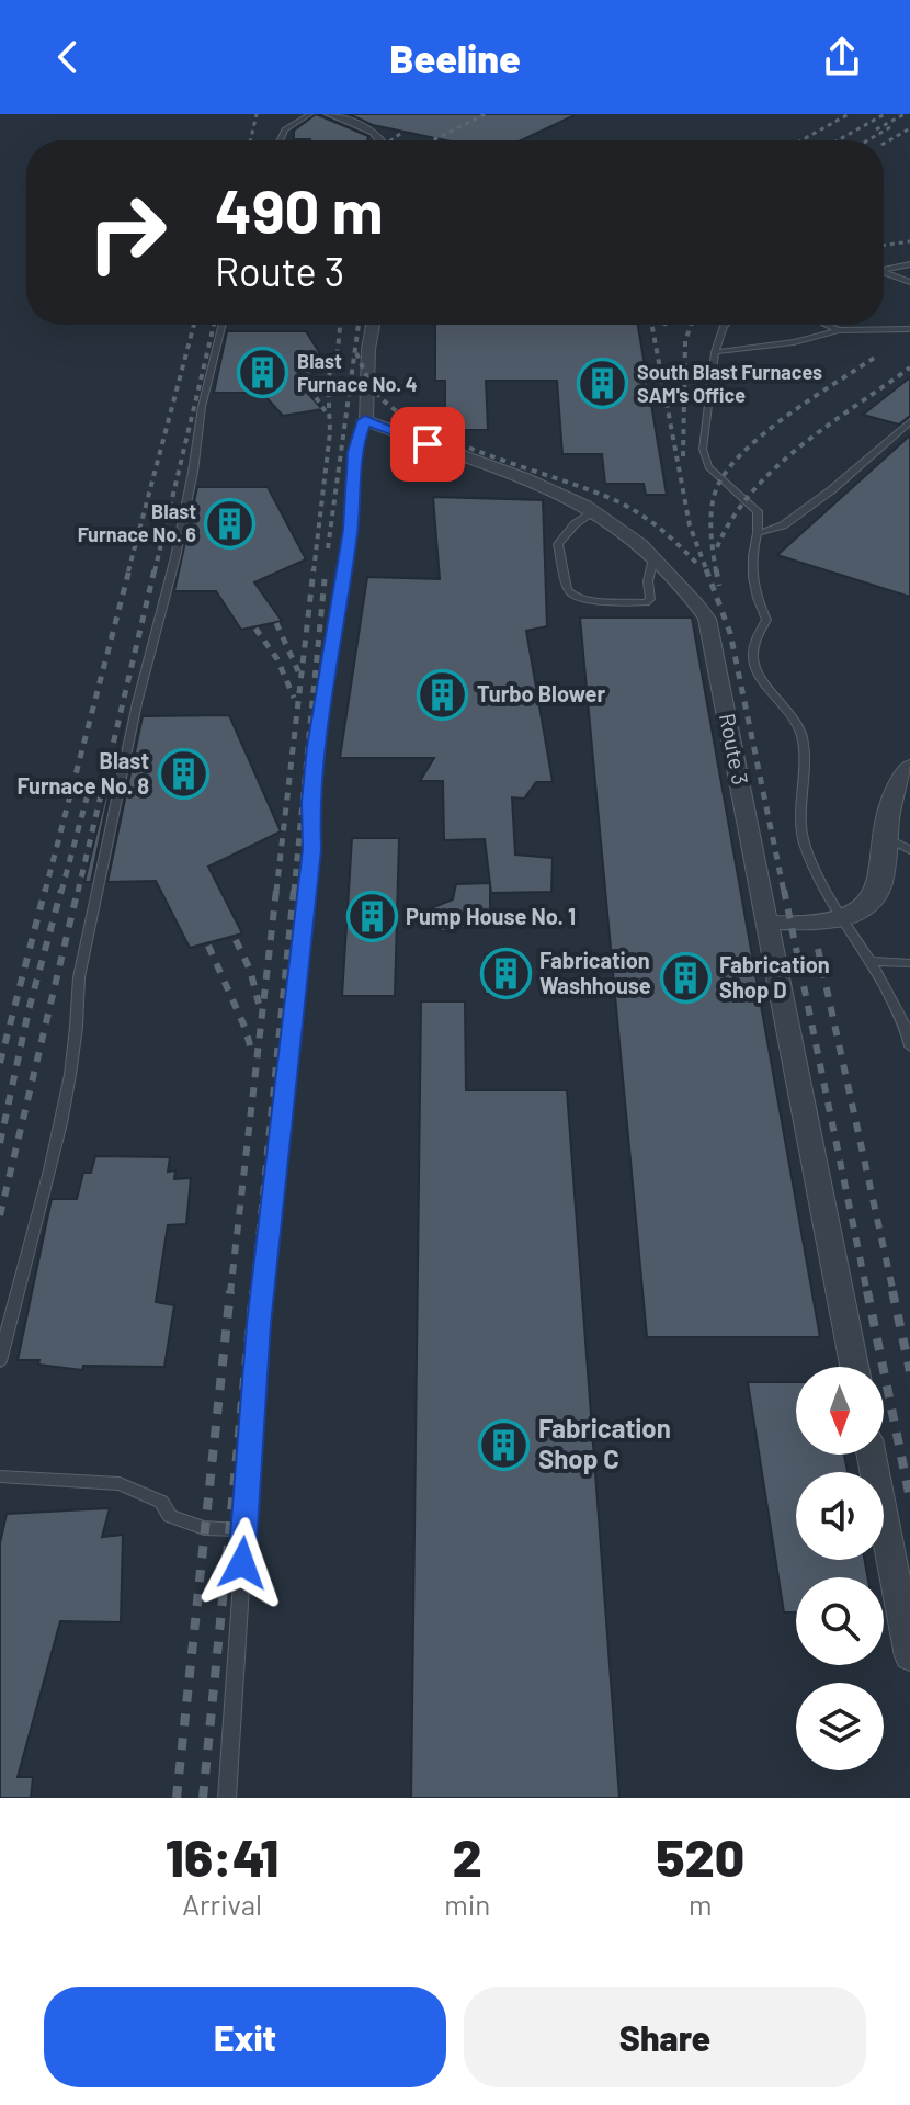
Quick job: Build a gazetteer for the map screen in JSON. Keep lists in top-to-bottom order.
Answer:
{
  "streets": {
    "street": ["Route 3"]
  },
  "places": {
    "building": [
      "Blast Furnace No. 4",
      "South Blast Furnaces SAM's Office",
      "Blast Furnace No. 6",
      "Turbo Blower",
      "Blast Furnace No. 8",
      "Pump House No. 1",
      "Fabrication Washhouse",
      "Fabrication Shop D",
      "Fabrication Shop C"
    ]
  },
  "north": "bottom",
  "page": {
    "header": "Beeline",
    "turn": ["490 m", "Route 3"],
    "eta": [
      "16:41",
      "Arrival",
      "2",
      "min",
      "520",
      "m"
    ],
    "buttons": ["Exit", "Share"]
  }
}
